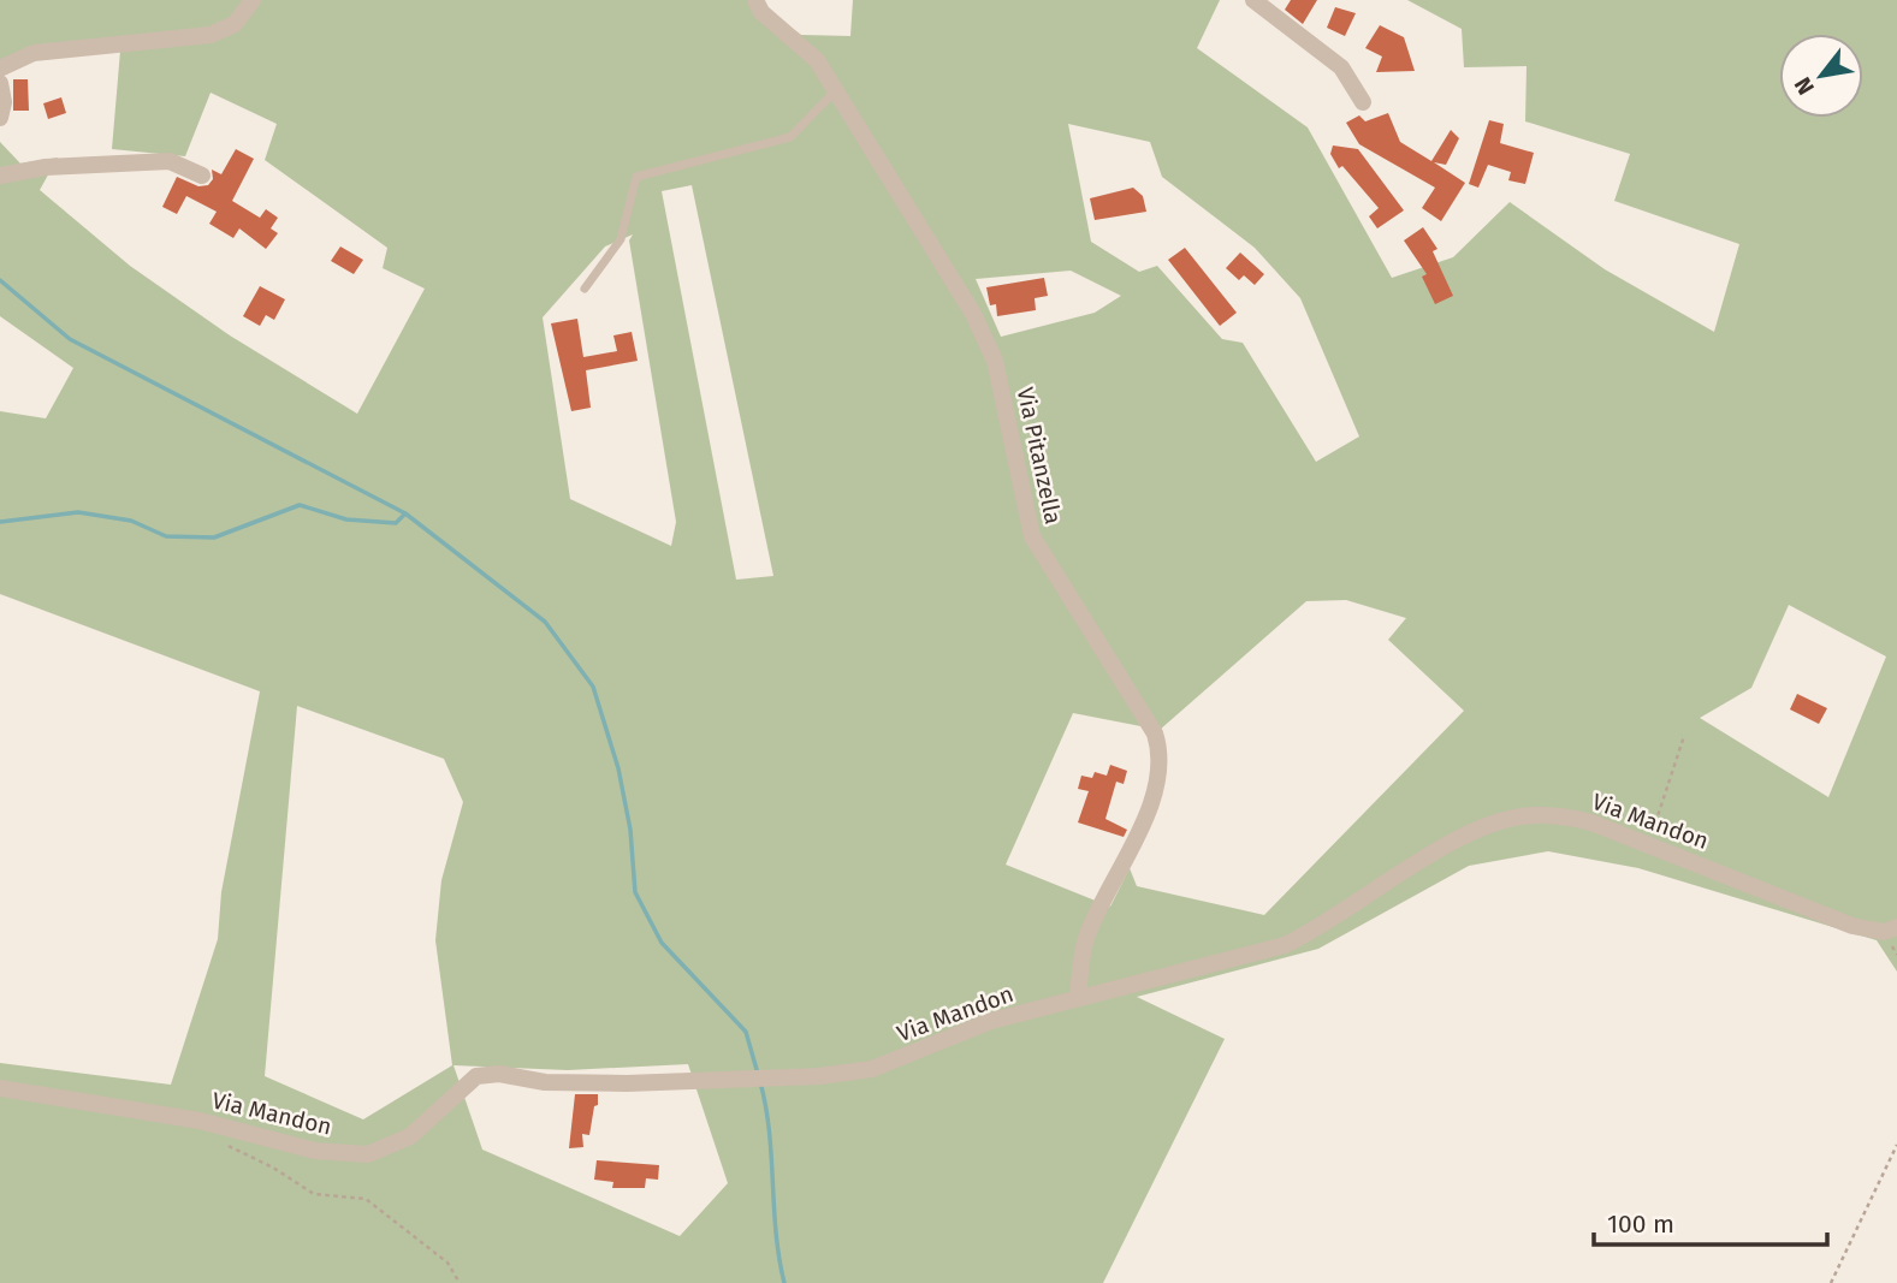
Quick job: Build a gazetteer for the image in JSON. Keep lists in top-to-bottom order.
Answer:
{
  "streets": {
    "street": ["Via Pitanzella", "Via Mandon"]
  },
  "crossings": [
    ["Via Pitanzella", "Via Mandon"]
  ],
  "scale_bar": "100 m",
  "north": "bottom left"
}
